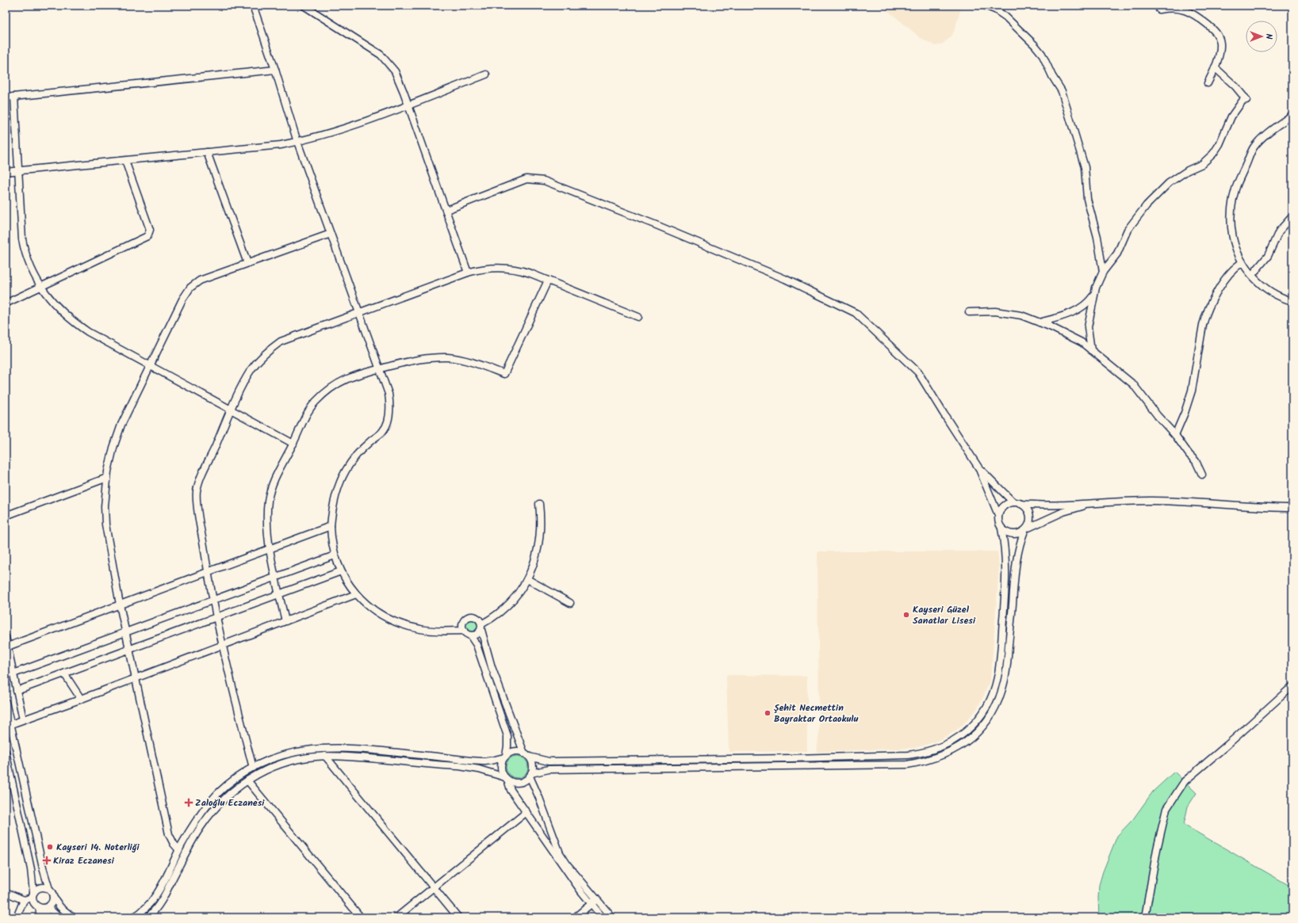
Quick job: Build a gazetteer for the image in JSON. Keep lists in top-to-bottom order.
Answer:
{
  "places": {
    "other": ["Kayseri Güzel Sanatlar Lisesi", "Şehit Necmettin Bayraktar Ortaokulu", "Kayseri 14. Noterliği"],
    "health": ["Zaloğlu Eczanesi", "Kiraz Eczanesi"]
  },
  "north": "right"
}
